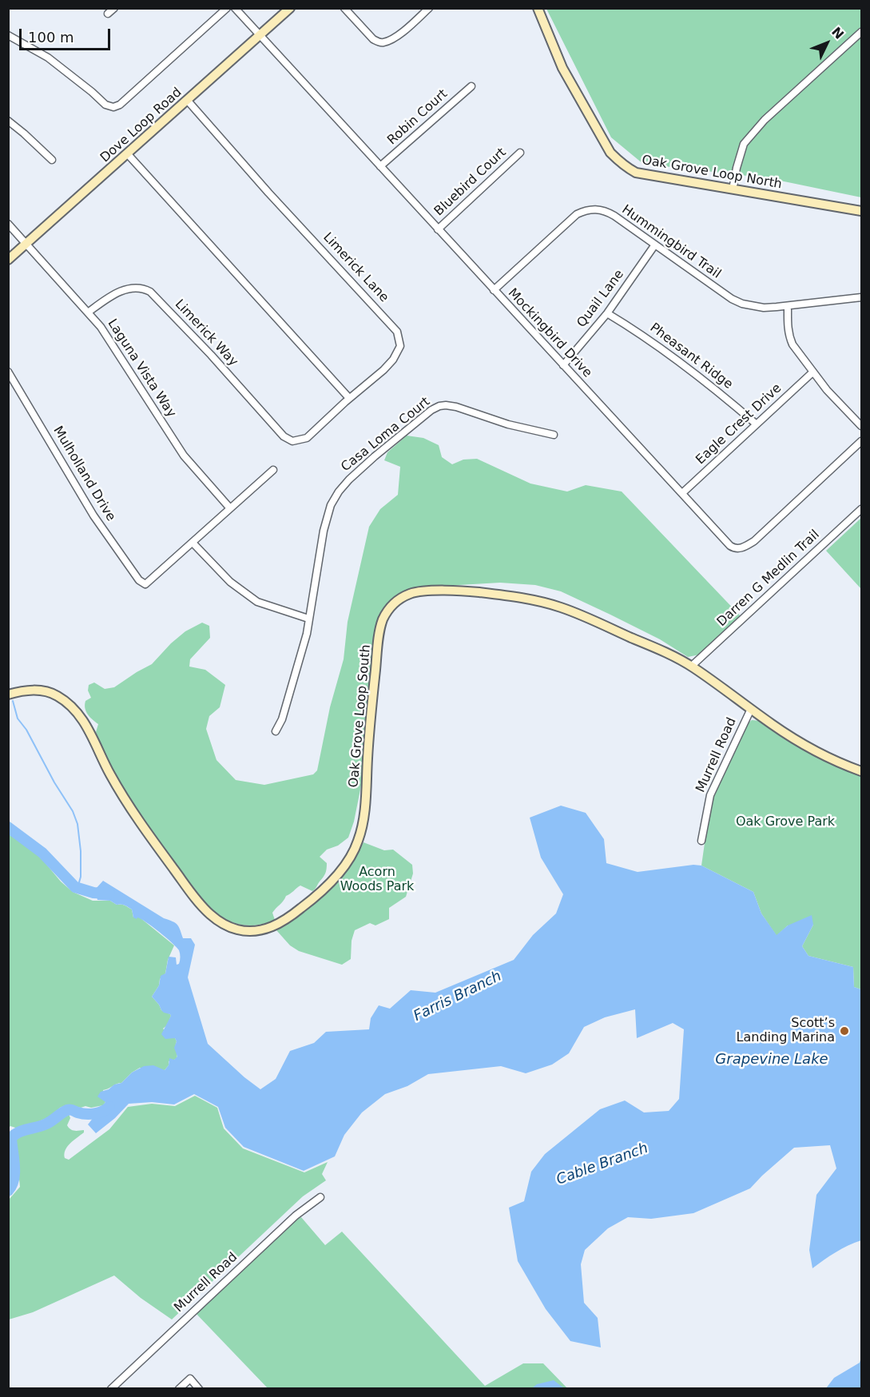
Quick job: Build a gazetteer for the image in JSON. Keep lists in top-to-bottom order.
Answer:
{
  "streets": {
    "street": [
      "Robin Court",
      "Dove Loop Road",
      "Oak Grove Loop North",
      "Bluebird Court",
      "Hummingbird Trail",
      "Limerick Lane",
      "Quail Lane",
      "Limerick Way",
      "Mockingbird Drive",
      "Pheasant Ridge",
      "Laguna Vista Way",
      "Eagle Crest Drive",
      "Casa Loma Court",
      "Mulholland Drive",
      "Darren G Medlin Trail",
      "Oak Grove Loop South",
      "Murrell Road"
    ]
  },
  "crossings": [
    ["Robin Court", "Mockingbird Drive"],
    ["Dove Loop Road", "Limerick Lane"],
    ["Dove Loop Road", "Mockingbird Drive"],
    ["Dove Loop Road", "Laguna Vista Way"],
    ["Bluebird Court", "Mockingbird Drive"],
    ["Hummingbird Trail", "Quail Lane"],
    ["Hummingbird Trail", "Mockingbird Drive"],
    ["Limerick Lane", "Limerick Way"],
    ["Quail Lane", "Mockingbird Drive"],
    ["Quail Lane", "Pheasant Ridge"],
    ["Limerick Way", "Laguna Vista Way"],
    ["Mockingbird Drive", "Eagle Crest Drive"],
    ["Pheasant Ridge", "Eagle Crest Drive"],
    ["Darren G Medlin Trail", "Oak Grove Loop South"],
    ["Oak Grove Loop South", "Murrell Road"]
  ],
  "water": ["Farris Branch", "Grapevine Lake", "Cable Branch"],
  "parks": ["Oak Grove Park", "Acorn Woods Park"],
  "places": ["Scott’s Landing Marina"],
  "scale_bar": "100 m",
  "north": "top right"
}
